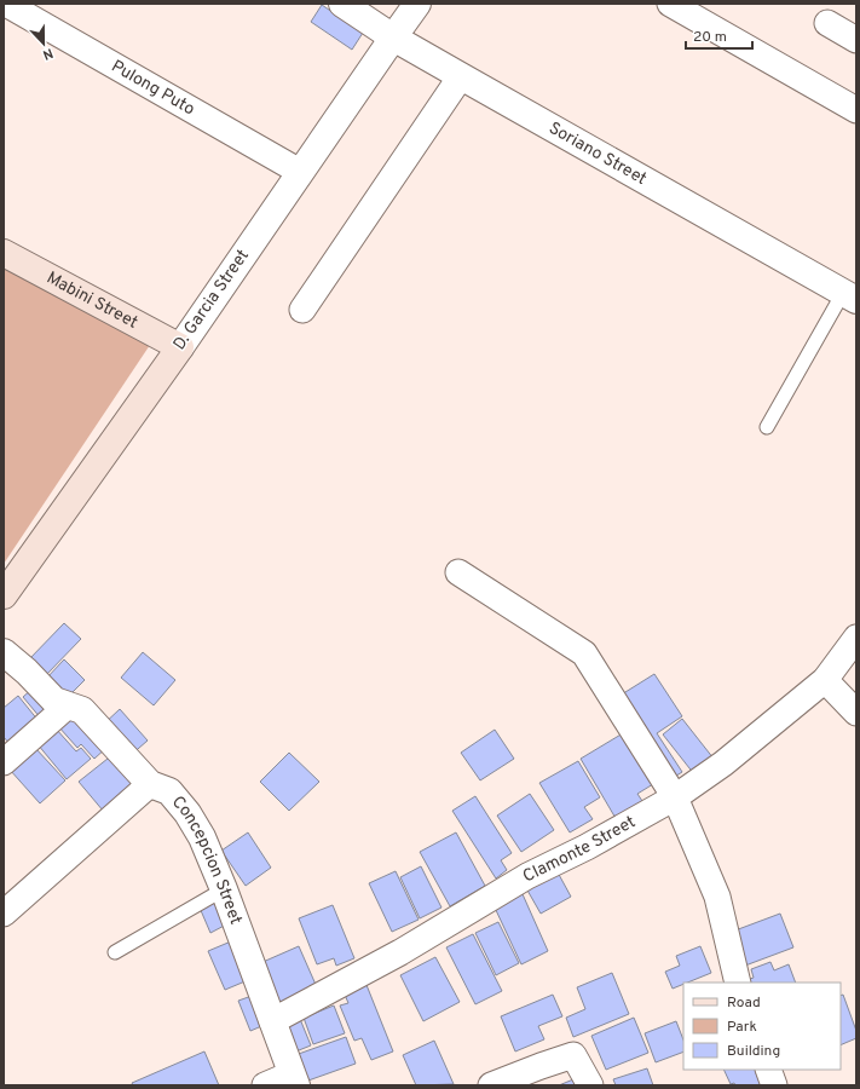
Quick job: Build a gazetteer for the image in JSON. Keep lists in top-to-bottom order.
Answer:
{
  "streets": {
    "main road": ["Mabini Street", "D. Garcia Street"],
    "street": [
      "Pulong Puto",
      "Soriano Street",
      "Clamonte Street",
      "Concepcion Street"
    ]
  },
  "crossings": [
    ["Pulong Puto", "D. Garcia Street"],
    ["Soriano Street", "D. Garcia Street"],
    ["Mabini Street", "D. Garcia Street"],
    ["Clamonte Street", "Concepcion Street"]
  ],
  "legend": ["Road", "Park", "Building"],
  "scale_bar": "20 m",
  "north": "bottom"
}
